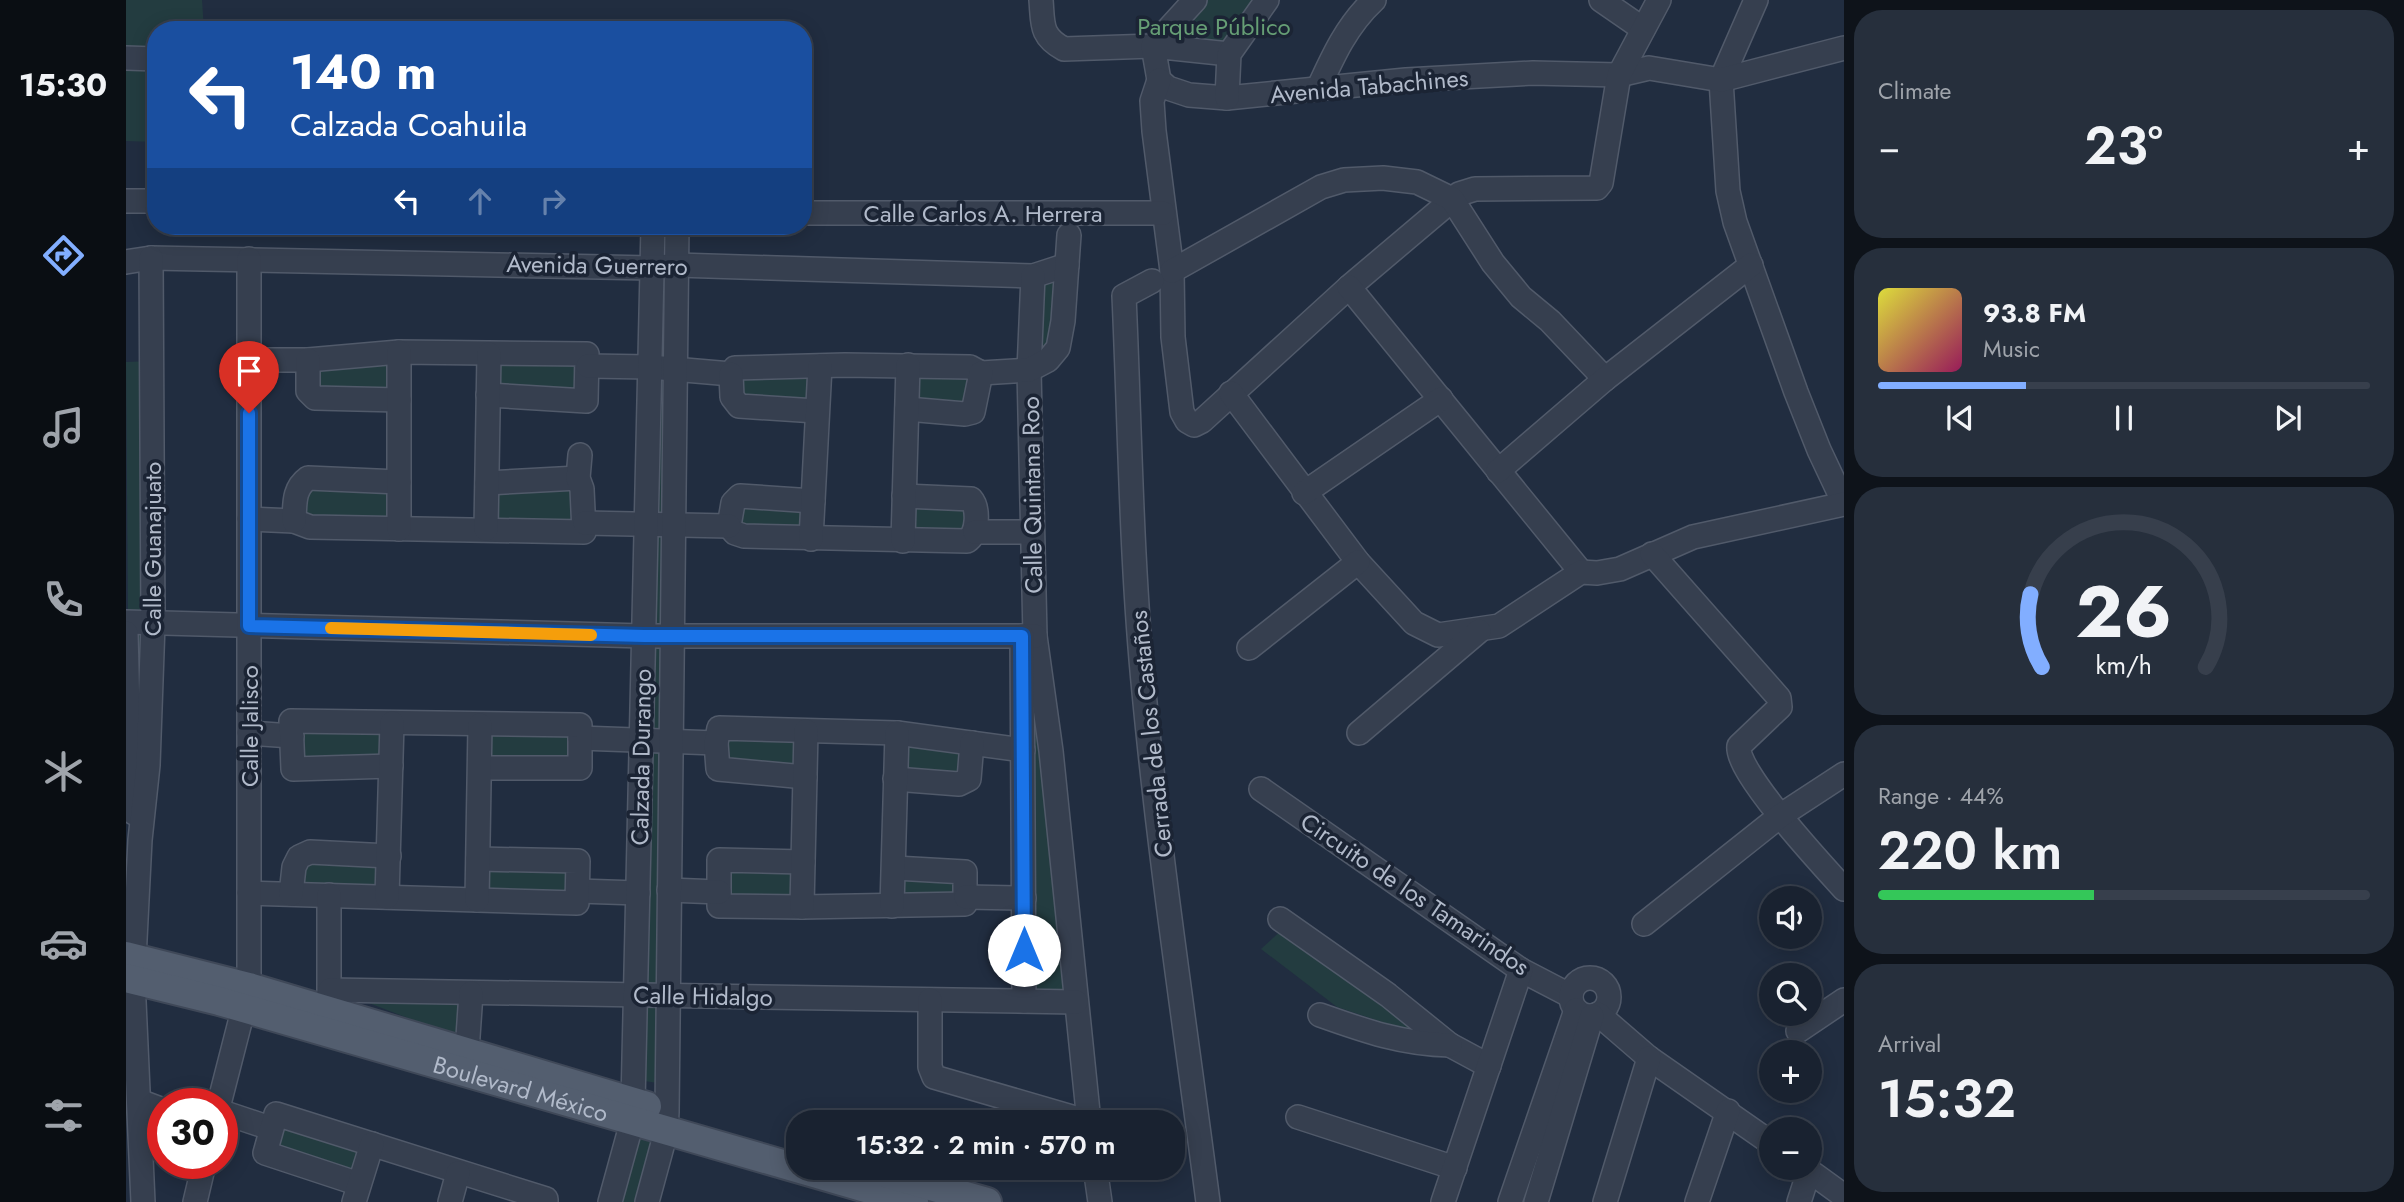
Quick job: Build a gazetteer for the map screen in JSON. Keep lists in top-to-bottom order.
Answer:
{
  "streets": {
    "main road": ["Boulevard México"],
    "street": [
      "Avenida Tabachines",
      "Calle Carlos A. Herrera",
      "Avenida Guerrero",
      "Calle Quintana Roo",
      "Calle Guanajuato",
      "Calle Jalisco",
      "Cerrada de los Castaños",
      "Calzada Durango",
      "Circuito de los Tamarindos",
      "Calle Hidalgo"
    ]
  },
  "crossings": [
    ["Avenida Guerrero", "Calle Quintana Roo"],
    ["Avenida Guerrero", "Calle Guanajuato"],
    ["Avenida Guerrero", "Calle Jalisco"],
    ["Avenida Guerrero", "Calzada Durango"],
    ["Calle Quintana Roo", "Calle Hidalgo"],
    ["Calle Guanajuato", "Boulevard México"],
    ["Calle Jalisco", "Boulevard México"],
    ["Calzada Durango", "Calle Hidalgo"],
    ["Calzada Durango", "Boulevard México"],
    ["Calle Hidalgo", "Boulevard México"]
  ],
  "parks": ["Parque Público"],
  "page": {
    "tabs": "15:30",
    "tile": [
      "Climate",
      ["Range · 44%", "220 km"],
      ["Arrival", "15:32"]
    ],
    "turn": ["140 m", "Calzada Coahuila"],
    "heat": ["−", "23°", "+"],
    "song": ["93.8 FM", "Music"],
    "map_buttons": ["+", "−"],
    "limit": "30",
    "trip": "15:32 · 2 min · 570 m",
    "gauge": ["26", "km/h"]
  }
}
